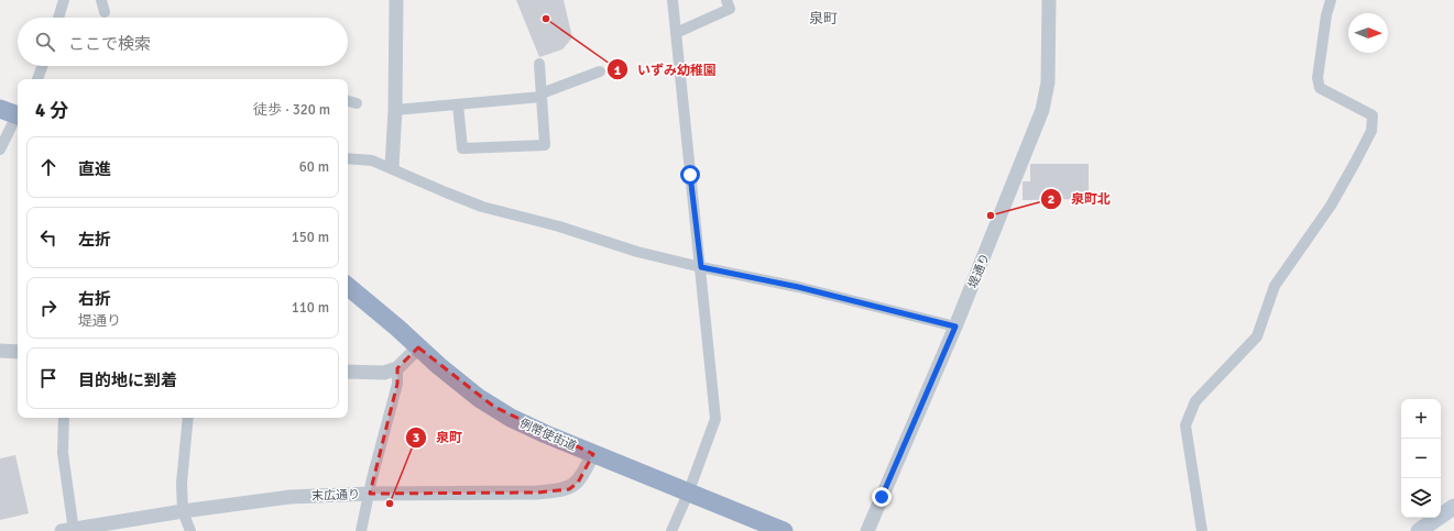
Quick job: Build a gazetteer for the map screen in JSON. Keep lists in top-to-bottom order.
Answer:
{
  "streets": {
    "highway": ["例幣使街道"],
    "street": ["堤通り", "末広通り"]
  },
  "crossings": [
    ["例幣使街道", "末広通り"]
  ],
  "districts": ["泉町"],
  "places": ["いずみ幼稚園", "泉町北", "泉町"],
  "north": "right",
  "page": {
    "search": "ここで検索",
    "heading": ["4 分", "徒歩 · 320 m"],
    "list": [
      ["直進", "60 m"],
      ["左折", "150 m"],
      ["右折", "堤通り", "110 m"],
      "目的地に到着"
    ],
    "map_buttons": ["+", "−"]
  }
}
